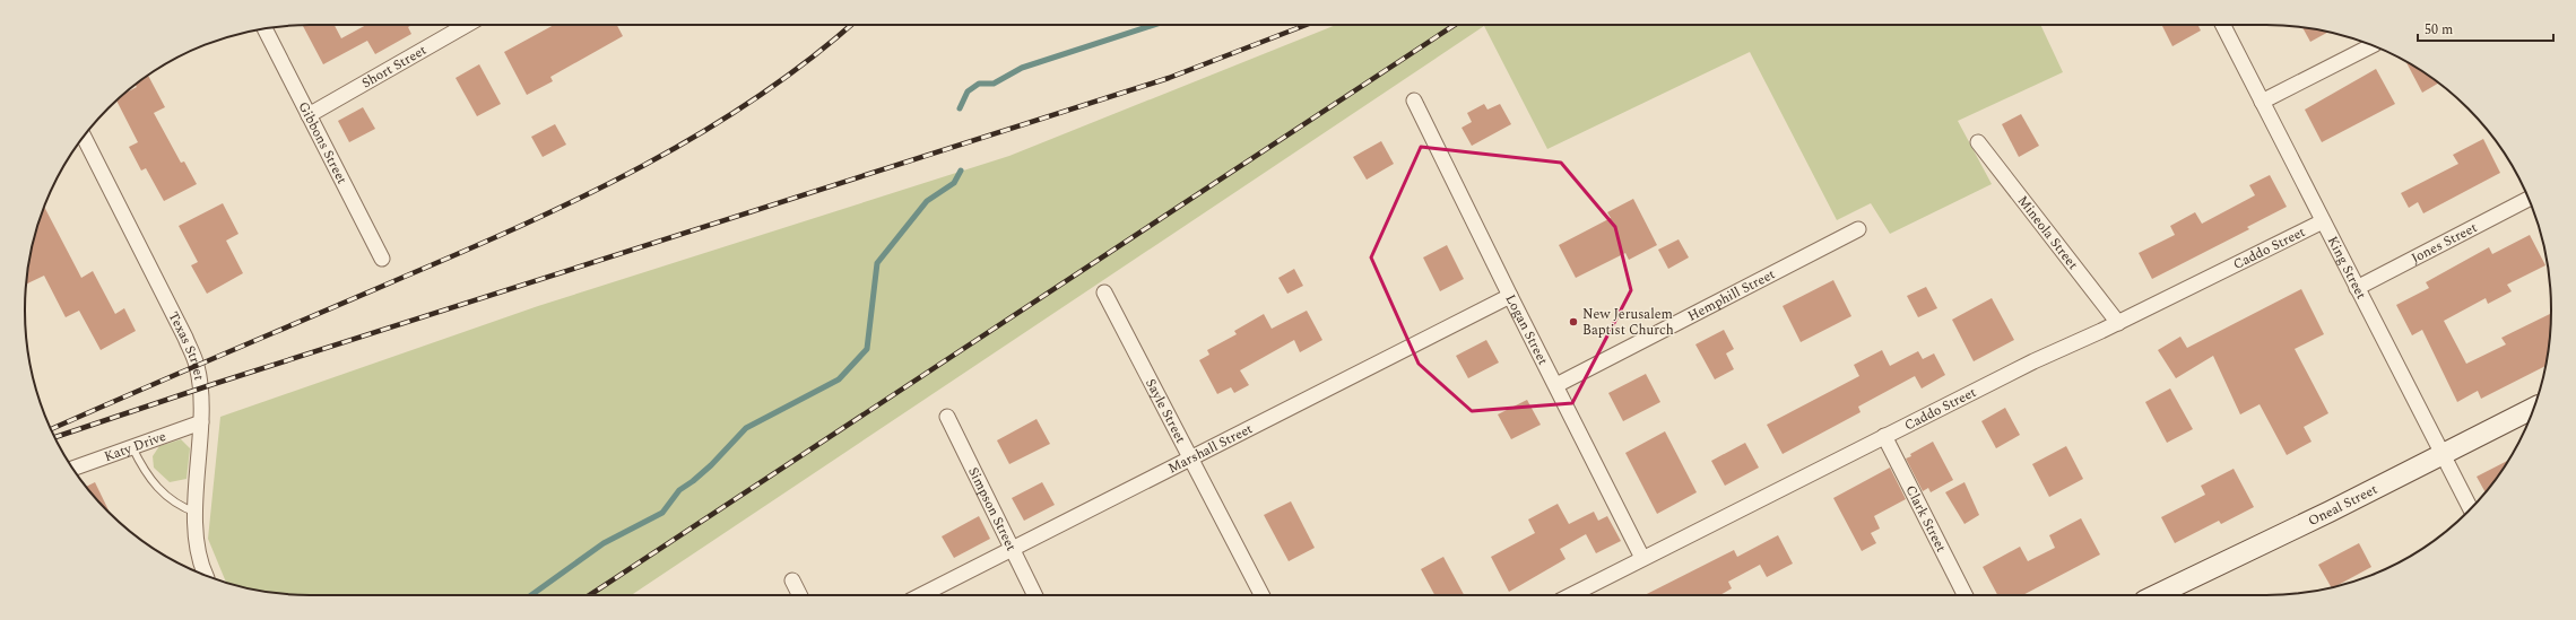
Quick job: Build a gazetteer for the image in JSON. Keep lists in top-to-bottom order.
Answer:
{
  "streets": {
    "street": [
      "Short Street",
      "Gibbons Street",
      "Mineola Street",
      "Jones Street",
      "Caddo Street",
      "King Street",
      "Hemphill Street",
      "Logan Street",
      "Texas Street",
      "Sayle Street",
      "Katy Drive",
      "Marshall Street",
      "Oneal Street",
      "Simpson Street",
      "Clark Street"
    ]
  },
  "crossings": [
    ["Short Street", "Gibbons Street"],
    ["Mineola Street", "Caddo Street"],
    ["Jones Street", "King Street"],
    ["Caddo Street", "King Street"],
    ["Caddo Street", "Logan Street"],
    ["Caddo Street", "Clark Street"],
    ["King Street", "Oneal Street"],
    ["Hemphill Street", "Logan Street"],
    ["Logan Street", "Marshall Street"],
    ["Texas Street", "Katy Drive"],
    ["Sayle Street", "Marshall Street"],
    ["Marshall Street", "Simpson Street"]
  ],
  "places": ["New Jerusalem Baptist Church"],
  "scale_bar": "50 m"
}
